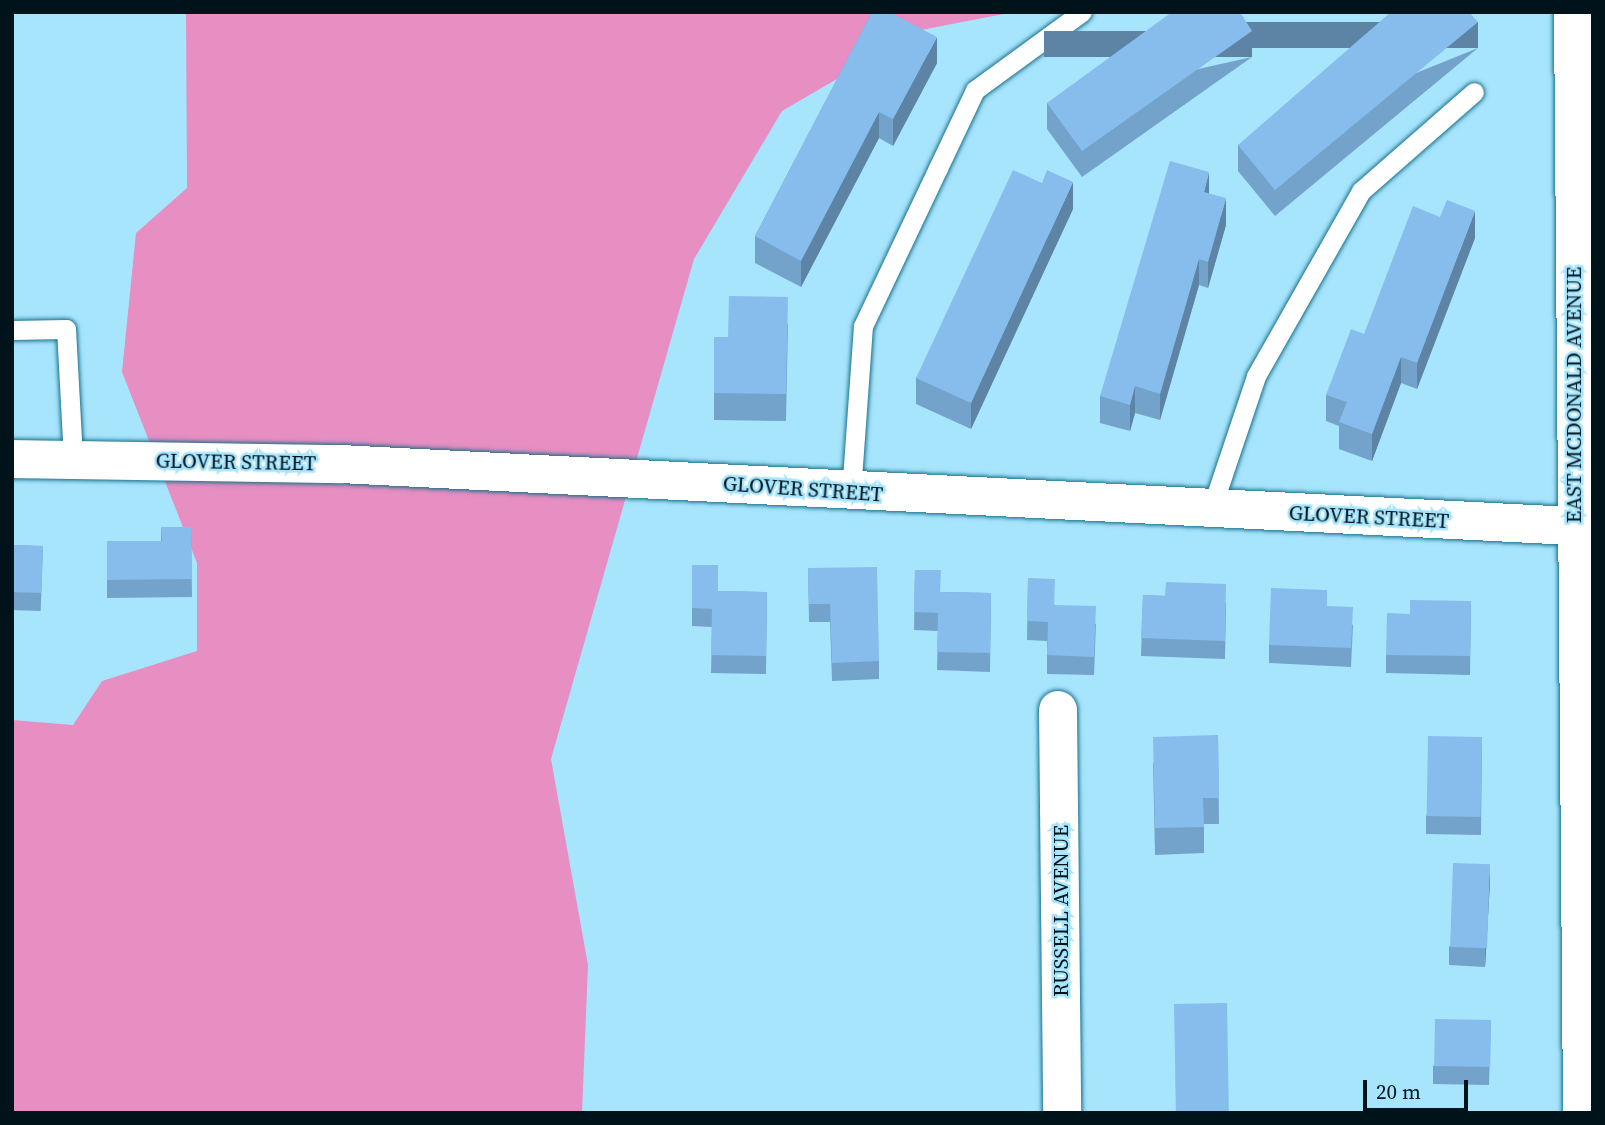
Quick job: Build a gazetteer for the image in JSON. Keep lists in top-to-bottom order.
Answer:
{
  "streets": {
    "street": ["EAST MCDONALD AVENUE", "GLOVER STREET", "RUSSELL AVENUE"]
  },
  "crossings": [
    ["EAST MCDONALD AVENUE", "GLOVER STREET"]
  ],
  "scale_bar": "20 m"
}
